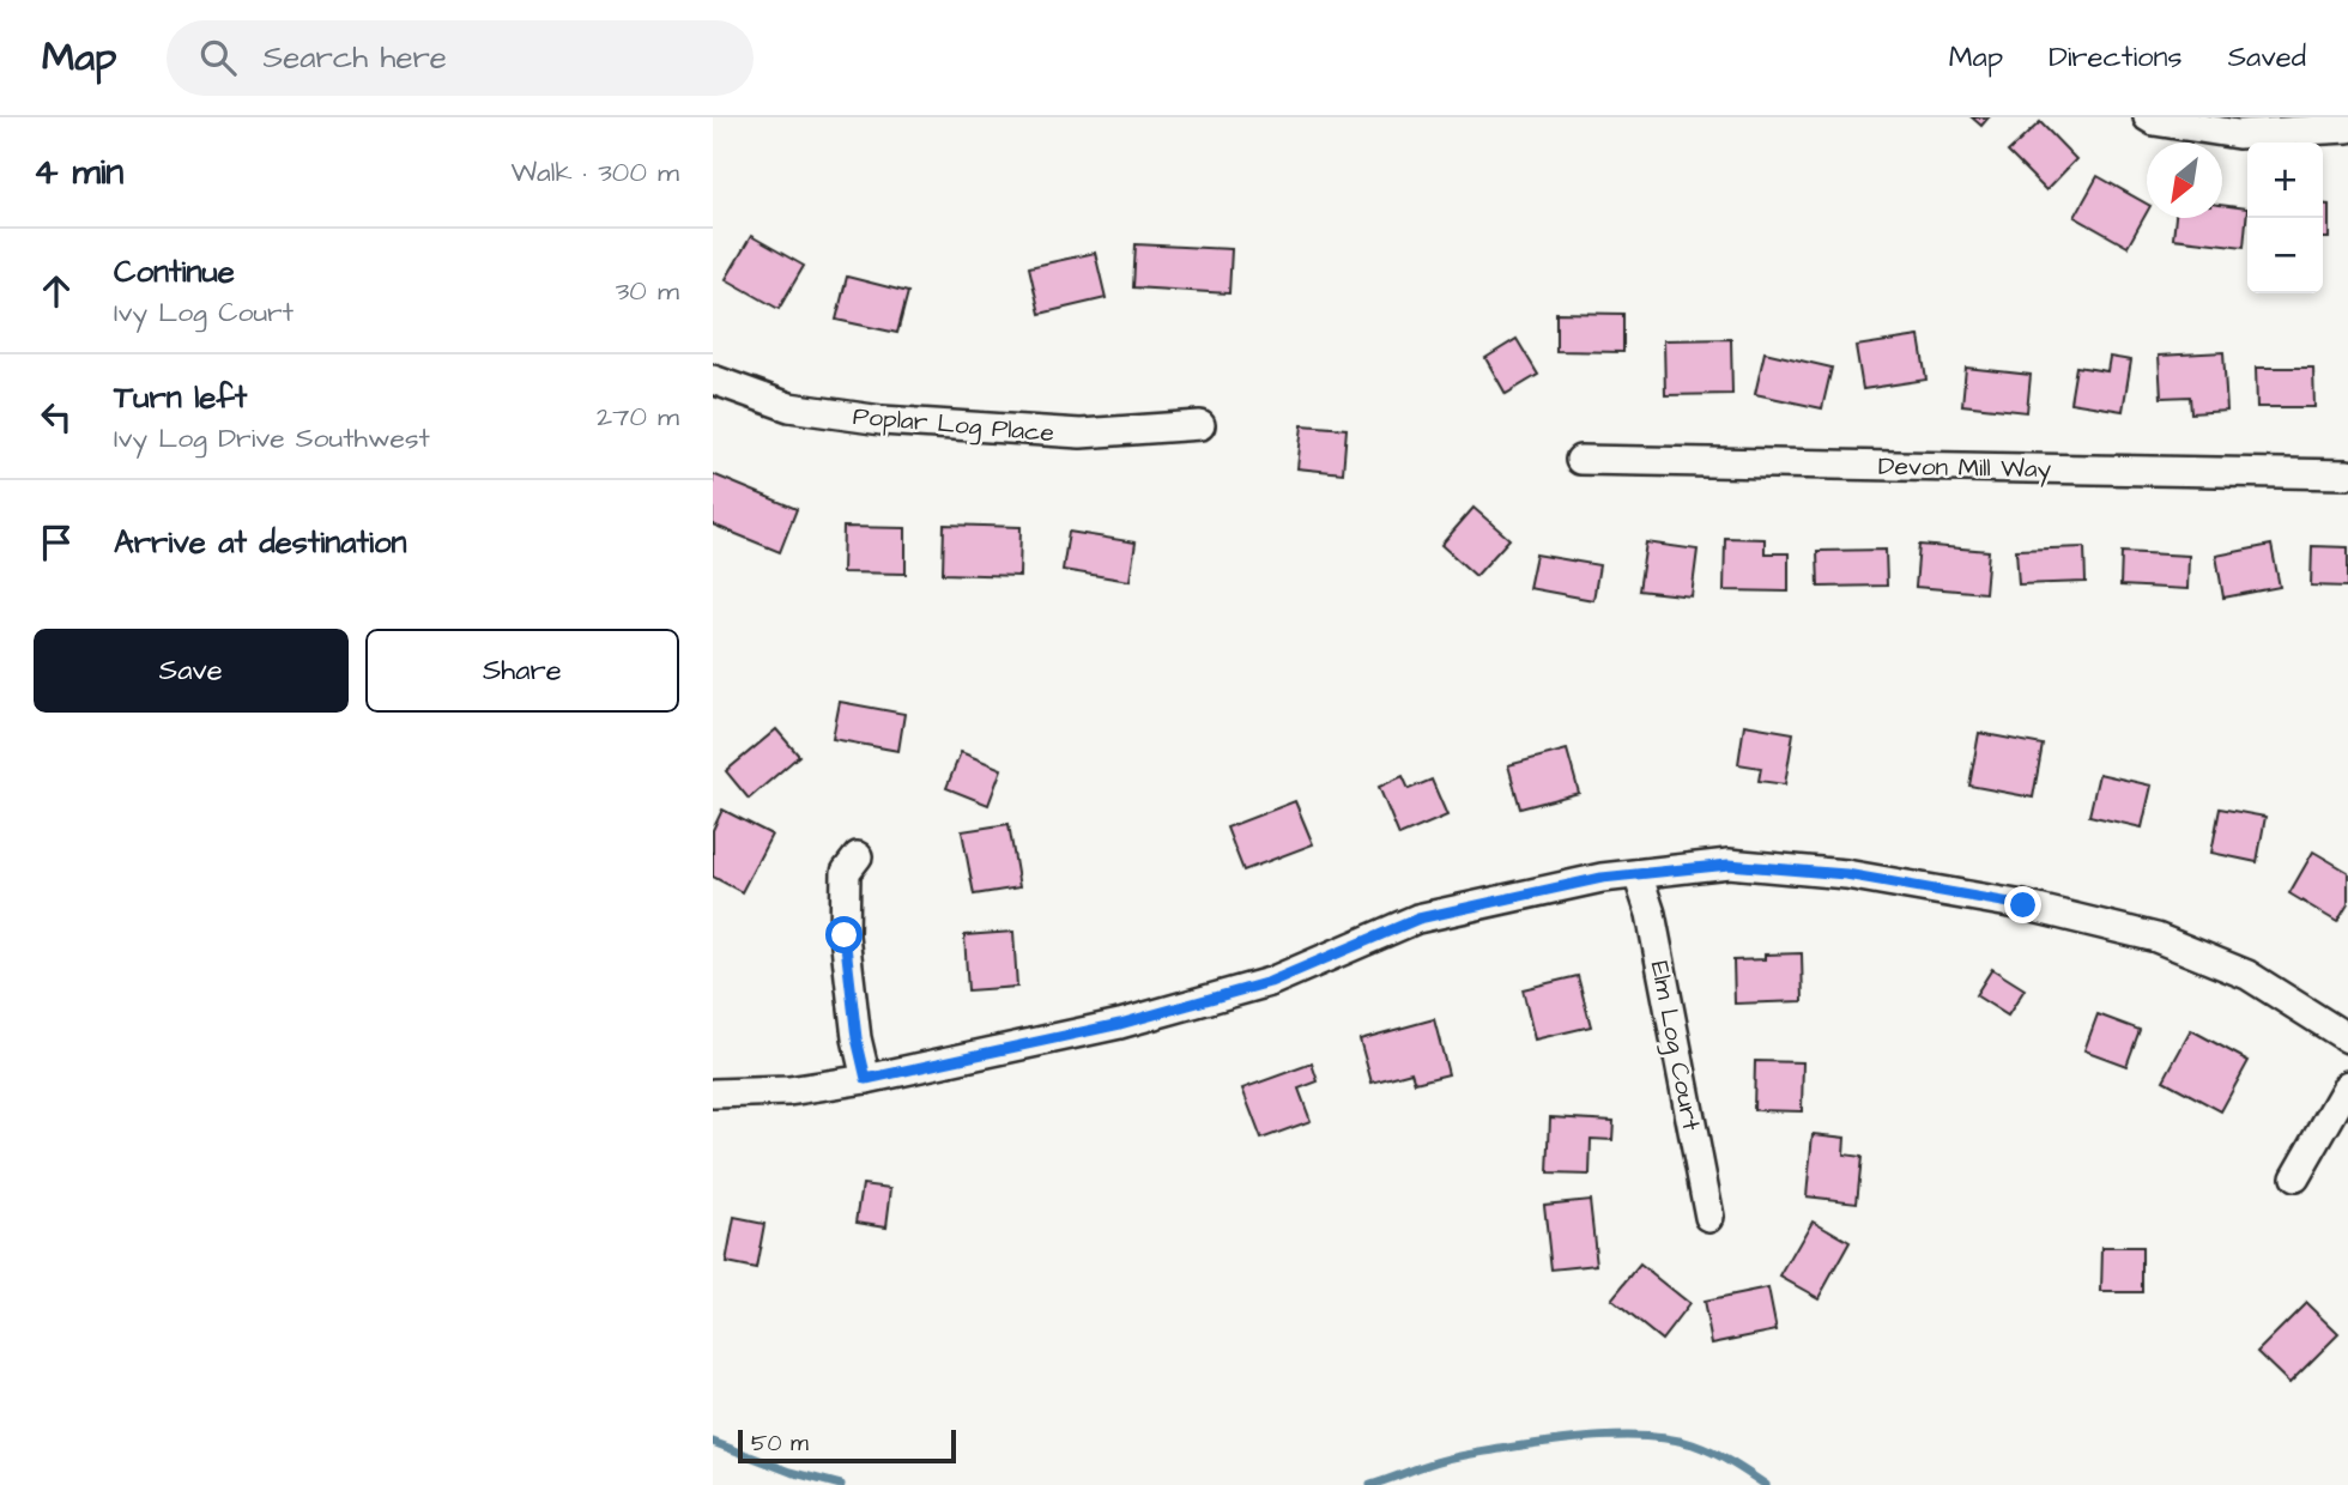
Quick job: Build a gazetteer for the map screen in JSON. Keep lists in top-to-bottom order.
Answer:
{
  "streets": {
    "street": ["Poplar Log Place", "Devon Mill Way", "Elm Log Court"]
  },
  "scale_bar": "50 m",
  "north": "bottom left",
  "page": {
    "header": "Map",
    "search": "Search here",
    "nav": ["Map", "Directions", "Saved"],
    "heading": ["4 min", "Walk · 300 m"],
    "map_buttons": ["+", "−"],
    "list": [
      ["Continue", "Ivy Log Court", "30 m"],
      ["Turn left", "Ivy Log Drive Southwest", "270 m"],
      "Arrive at destination"
    ],
    "buttons": ["Save", "Share"],
    "scale": "50 m"
  }
}
